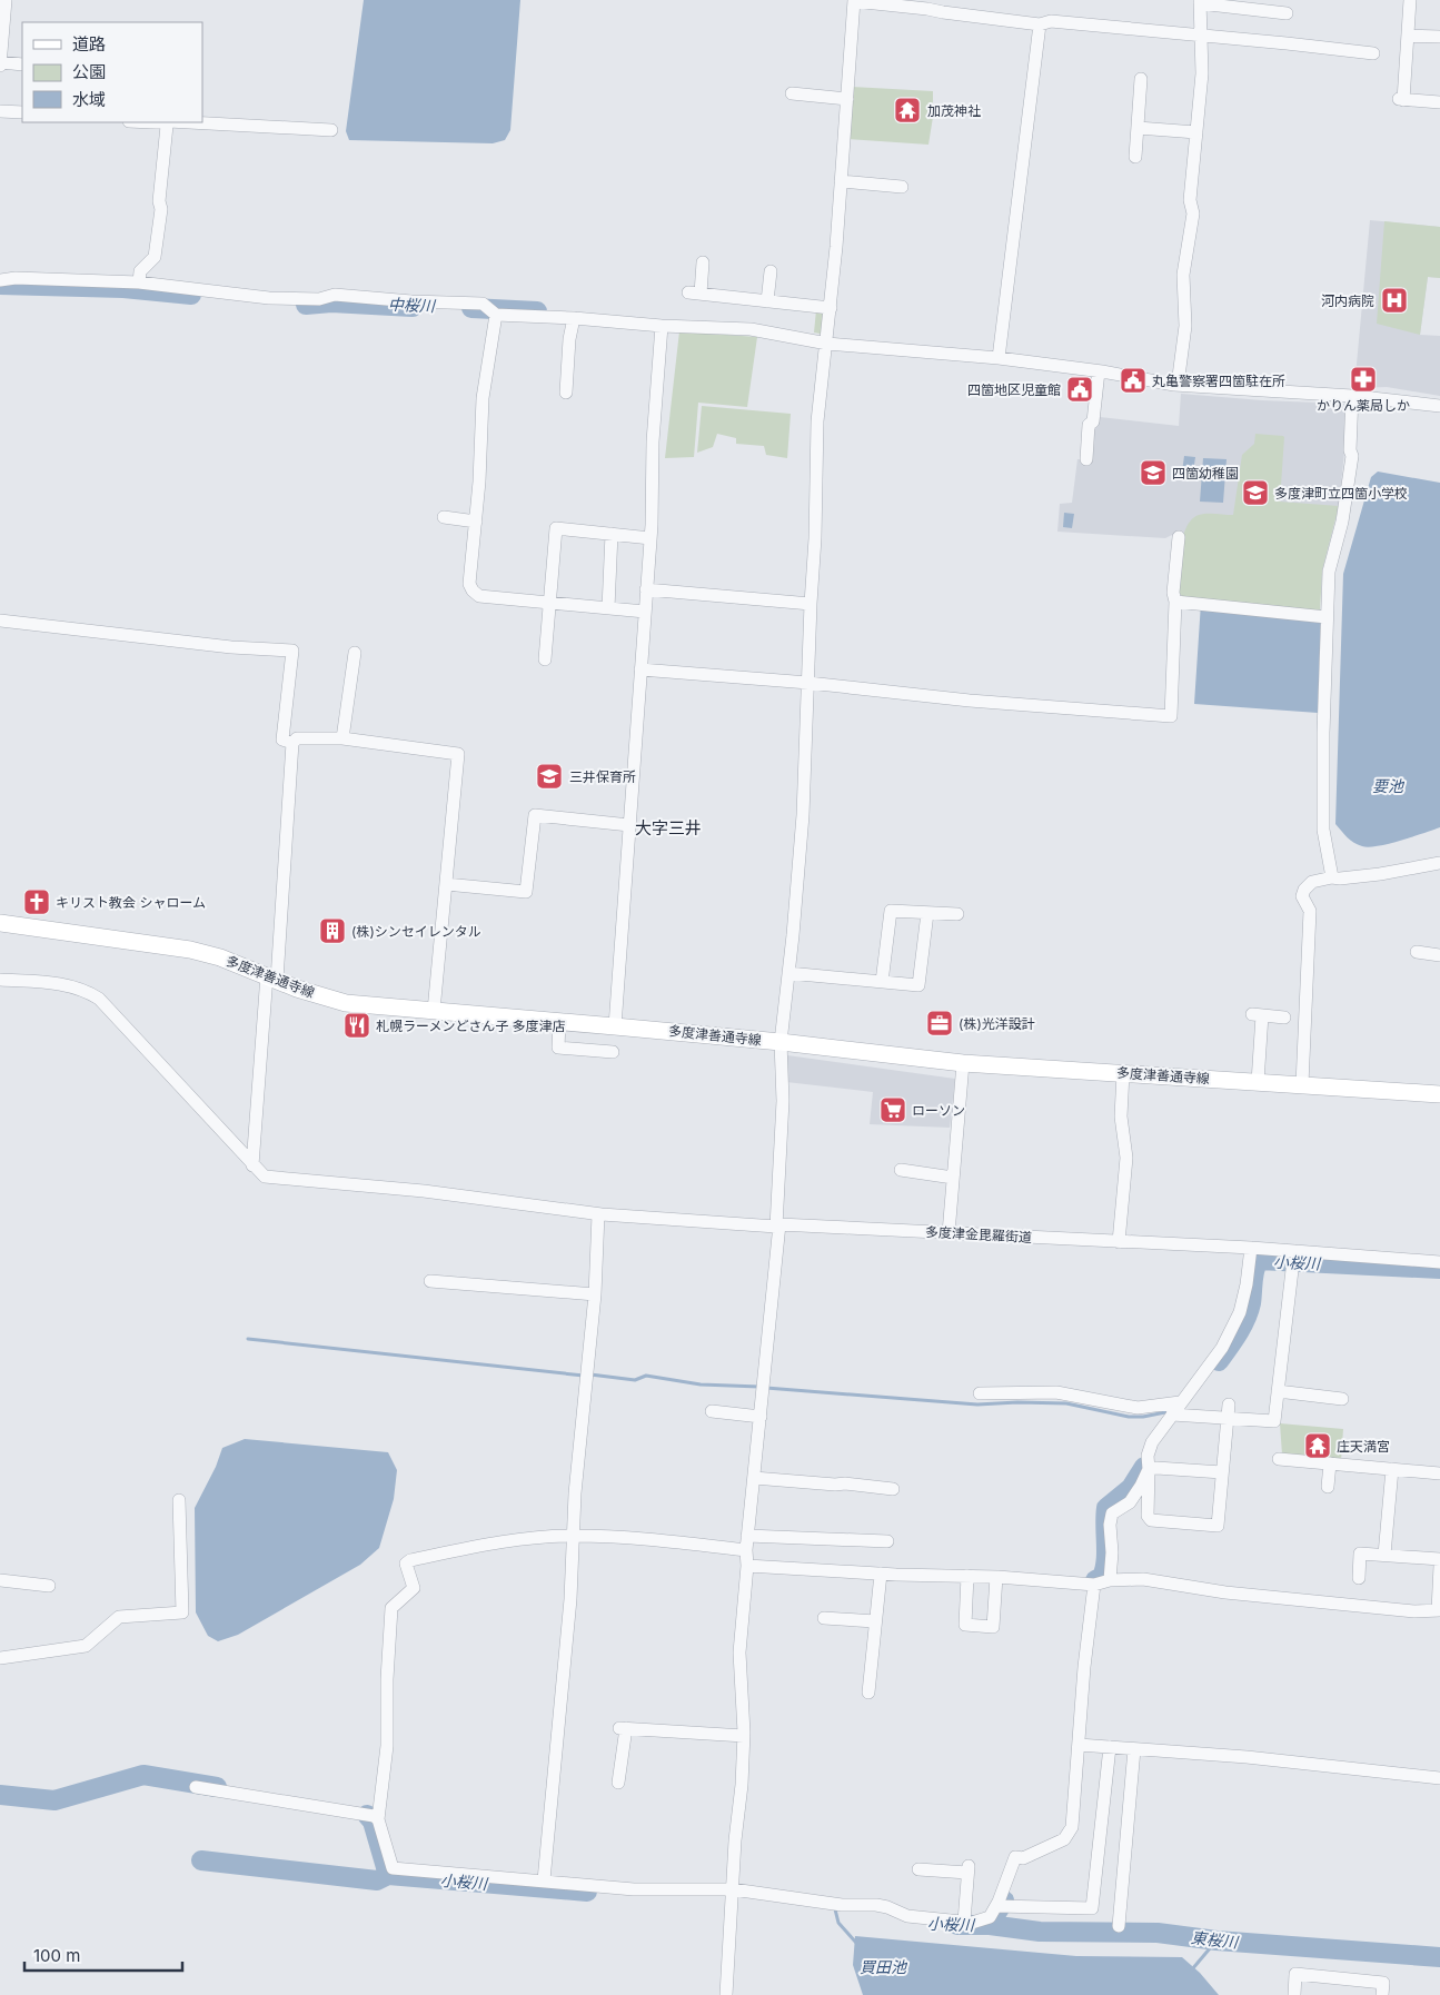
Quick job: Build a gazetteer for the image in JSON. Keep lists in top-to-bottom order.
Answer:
{
  "streets": {
    "main road": ["多度津善通寺線"],
    "street": ["多度津金毘羅街道"]
  },
  "districts": ["大字三井"],
  "water": [
    "中桜川",
    "要池",
    "小桜川",
    "東桜川",
    "買田池"
  ],
  "places": {
    "temple": ["加茂神社", "庄天満宮"],
    "hospital": ["河内病院"],
    "pharmacy": ["かりん薬局しか"],
    "public building": ["丸亀警察署四箇駐在所", "四箇地区児童館"],
    "school or university": ["四箇幼稚園", "多度津町立四箇小学校", "三井保育所"],
    "church": ["キリスト教会 シャローム"],
    "building": ["(株)シンセイレンタル"],
    "office": ["(株)光洋設計"],
    "restaurant": ["札幌ラーメンどさん子 多度津店"],
    "supermarket": ["ローソン"]
  },
  "legend": ["道路", "公園", "水域"],
  "scale_bar": "100 m"
}
